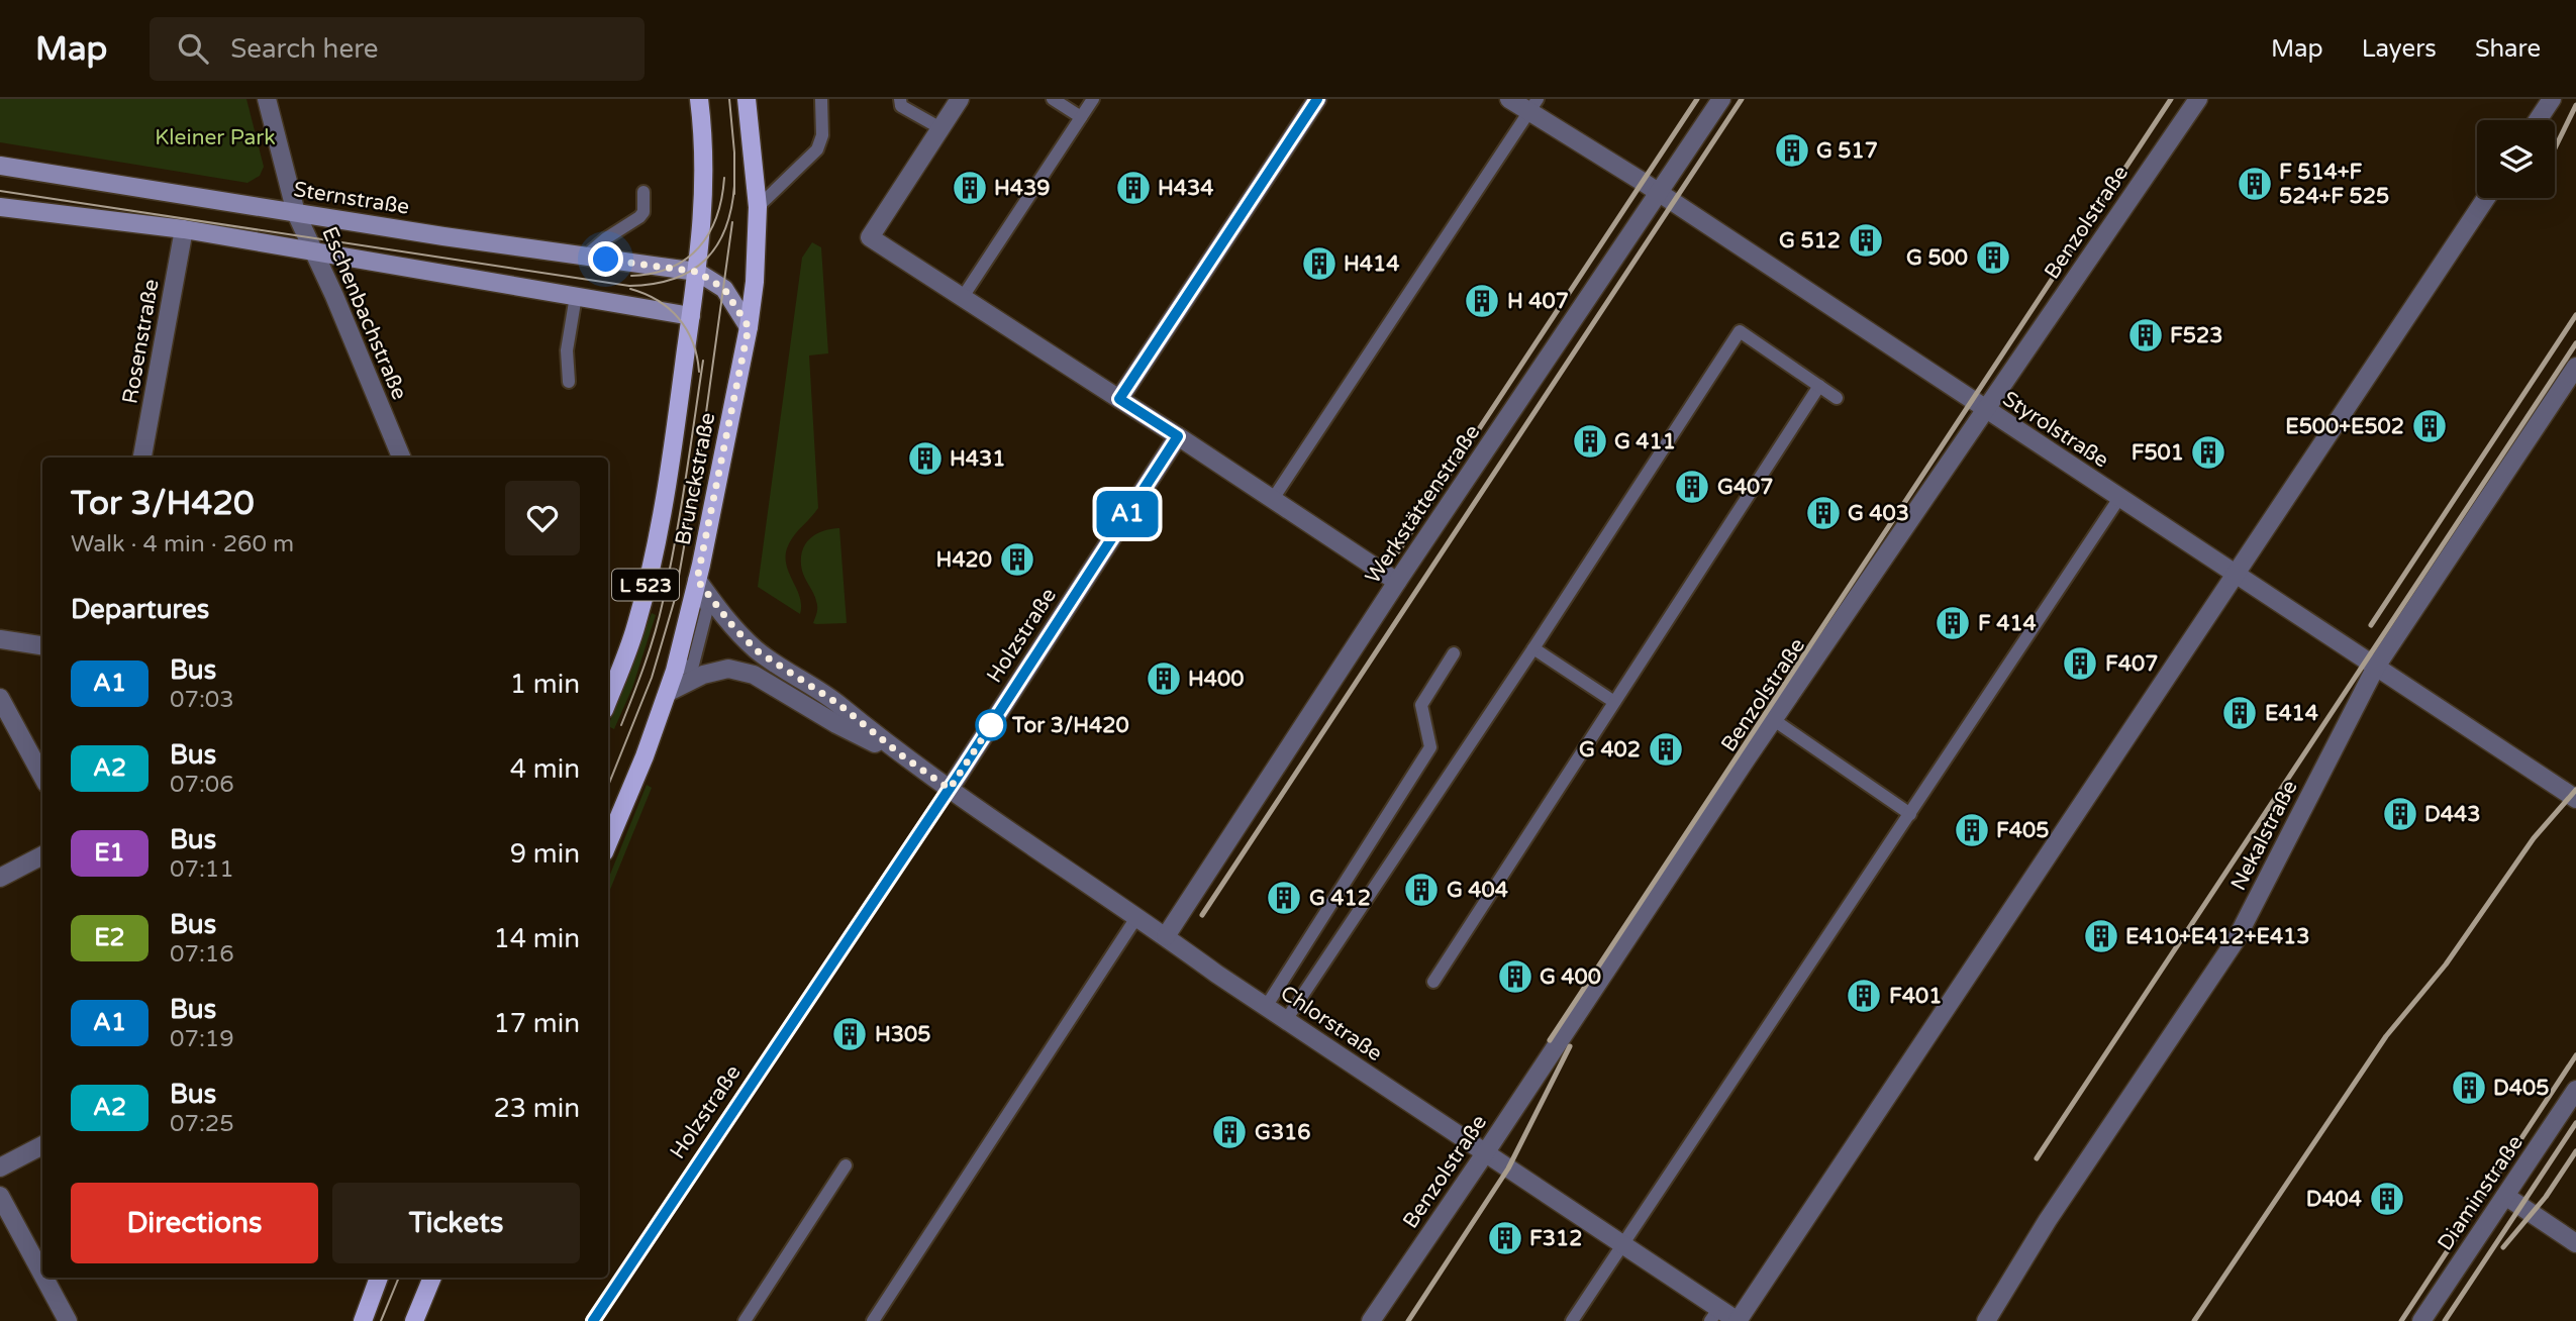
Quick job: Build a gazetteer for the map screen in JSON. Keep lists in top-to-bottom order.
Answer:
{
  "streets": {
    "main road": ["Sternstraße", "Brunckstraße", "L 523"],
    "street": [
      "Benzolstraße",
      "Eschenbachstraße",
      "Rosenstraße",
      "Styrolstraße",
      "Werkstättenstraße",
      "Holzstraße",
      "Nekalstraße",
      "Chlorstraße",
      "Diaminstraße"
    ]
  },
  "crossings": [
    ["Sternstraße", "Eschenbachstraße"],
    ["Sternstraße", "Brunckstraße"],
    ["Benzolstraße", "Styrolstraße"],
    ["Benzolstraße", "Chlorstraße"],
    ["Styrolstraße", "Werkstättenstraße"],
    ["Styrolstraße", "Nekalstraße"],
    ["Werkstättenstraße", "Chlorstraße"],
    ["Holzstraße", "Chlorstraße"]
  ],
  "parks": ["Kleiner Park"],
  "places": {
    "building": [
      "G 517",
      "F 514+F 524+F 525",
      "H439",
      "H434",
      "G 512",
      "G 500",
      "H414",
      "H 407",
      "F523",
      "E500+E502",
      "G 411",
      "F501",
      "H431",
      "G407",
      "G 403",
      "H420",
      "F 414",
      "F407",
      "H400",
      "E414",
      "G 402",
      "D443",
      "F405",
      "G 404",
      "G 412",
      "E410+E412+E413",
      "G 400",
      "F401",
      "H305",
      "D405",
      "G316",
      "D404",
      "F312"
    ],
    "other": ["Tor 3/H420"]
  },
  "lines": ["bus line A1"],
  "page": {
    "header": "Map",
    "search": "Search here",
    "nav": ["Map", "Layers", "Share"],
    "on_map": "A1",
    "heading": [
      ["Tor 3/H420", "Walk · 4 min · 260 m"],
      "Departures"
    ],
    "list": [
      {
        "mark": "A1",
        "name": "Bus",
        "note": "07:03",
        "value": "1 min"
      },
      {
        "mark": "A2",
        "name": "Bus",
        "note": "07:06",
        "value": "4 min"
      },
      {
        "mark": "E1",
        "name": "Bus",
        "note": "07:11",
        "value": "9 min"
      },
      {
        "mark": "E2",
        "name": "Bus",
        "note": "07:16",
        "value": "14 min"
      },
      {
        "mark": "A1",
        "name": "Bus",
        "note": "07:19",
        "value": "17 min"
      },
      {
        "mark": "A2",
        "name": "Bus",
        "note": "07:25",
        "value": "23 min"
      }
    ],
    "buttons": ["Directions", "Tickets"]
  }
}
